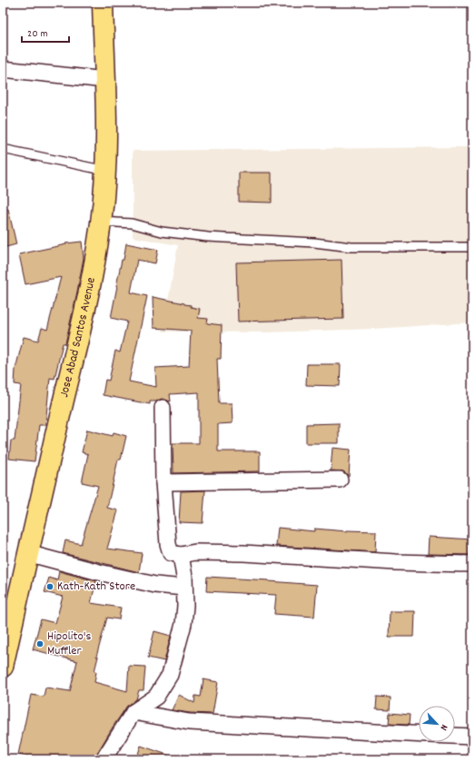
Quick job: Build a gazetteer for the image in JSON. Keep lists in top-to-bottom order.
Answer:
{
  "streets": {
    "highway": ["Jose Abad Santos Avenue"]
  },
  "places": ["Kath-Kath Store", "Hipolito's Muffler"],
  "scale_bar": "20 m",
  "north": "bottom right"
}
